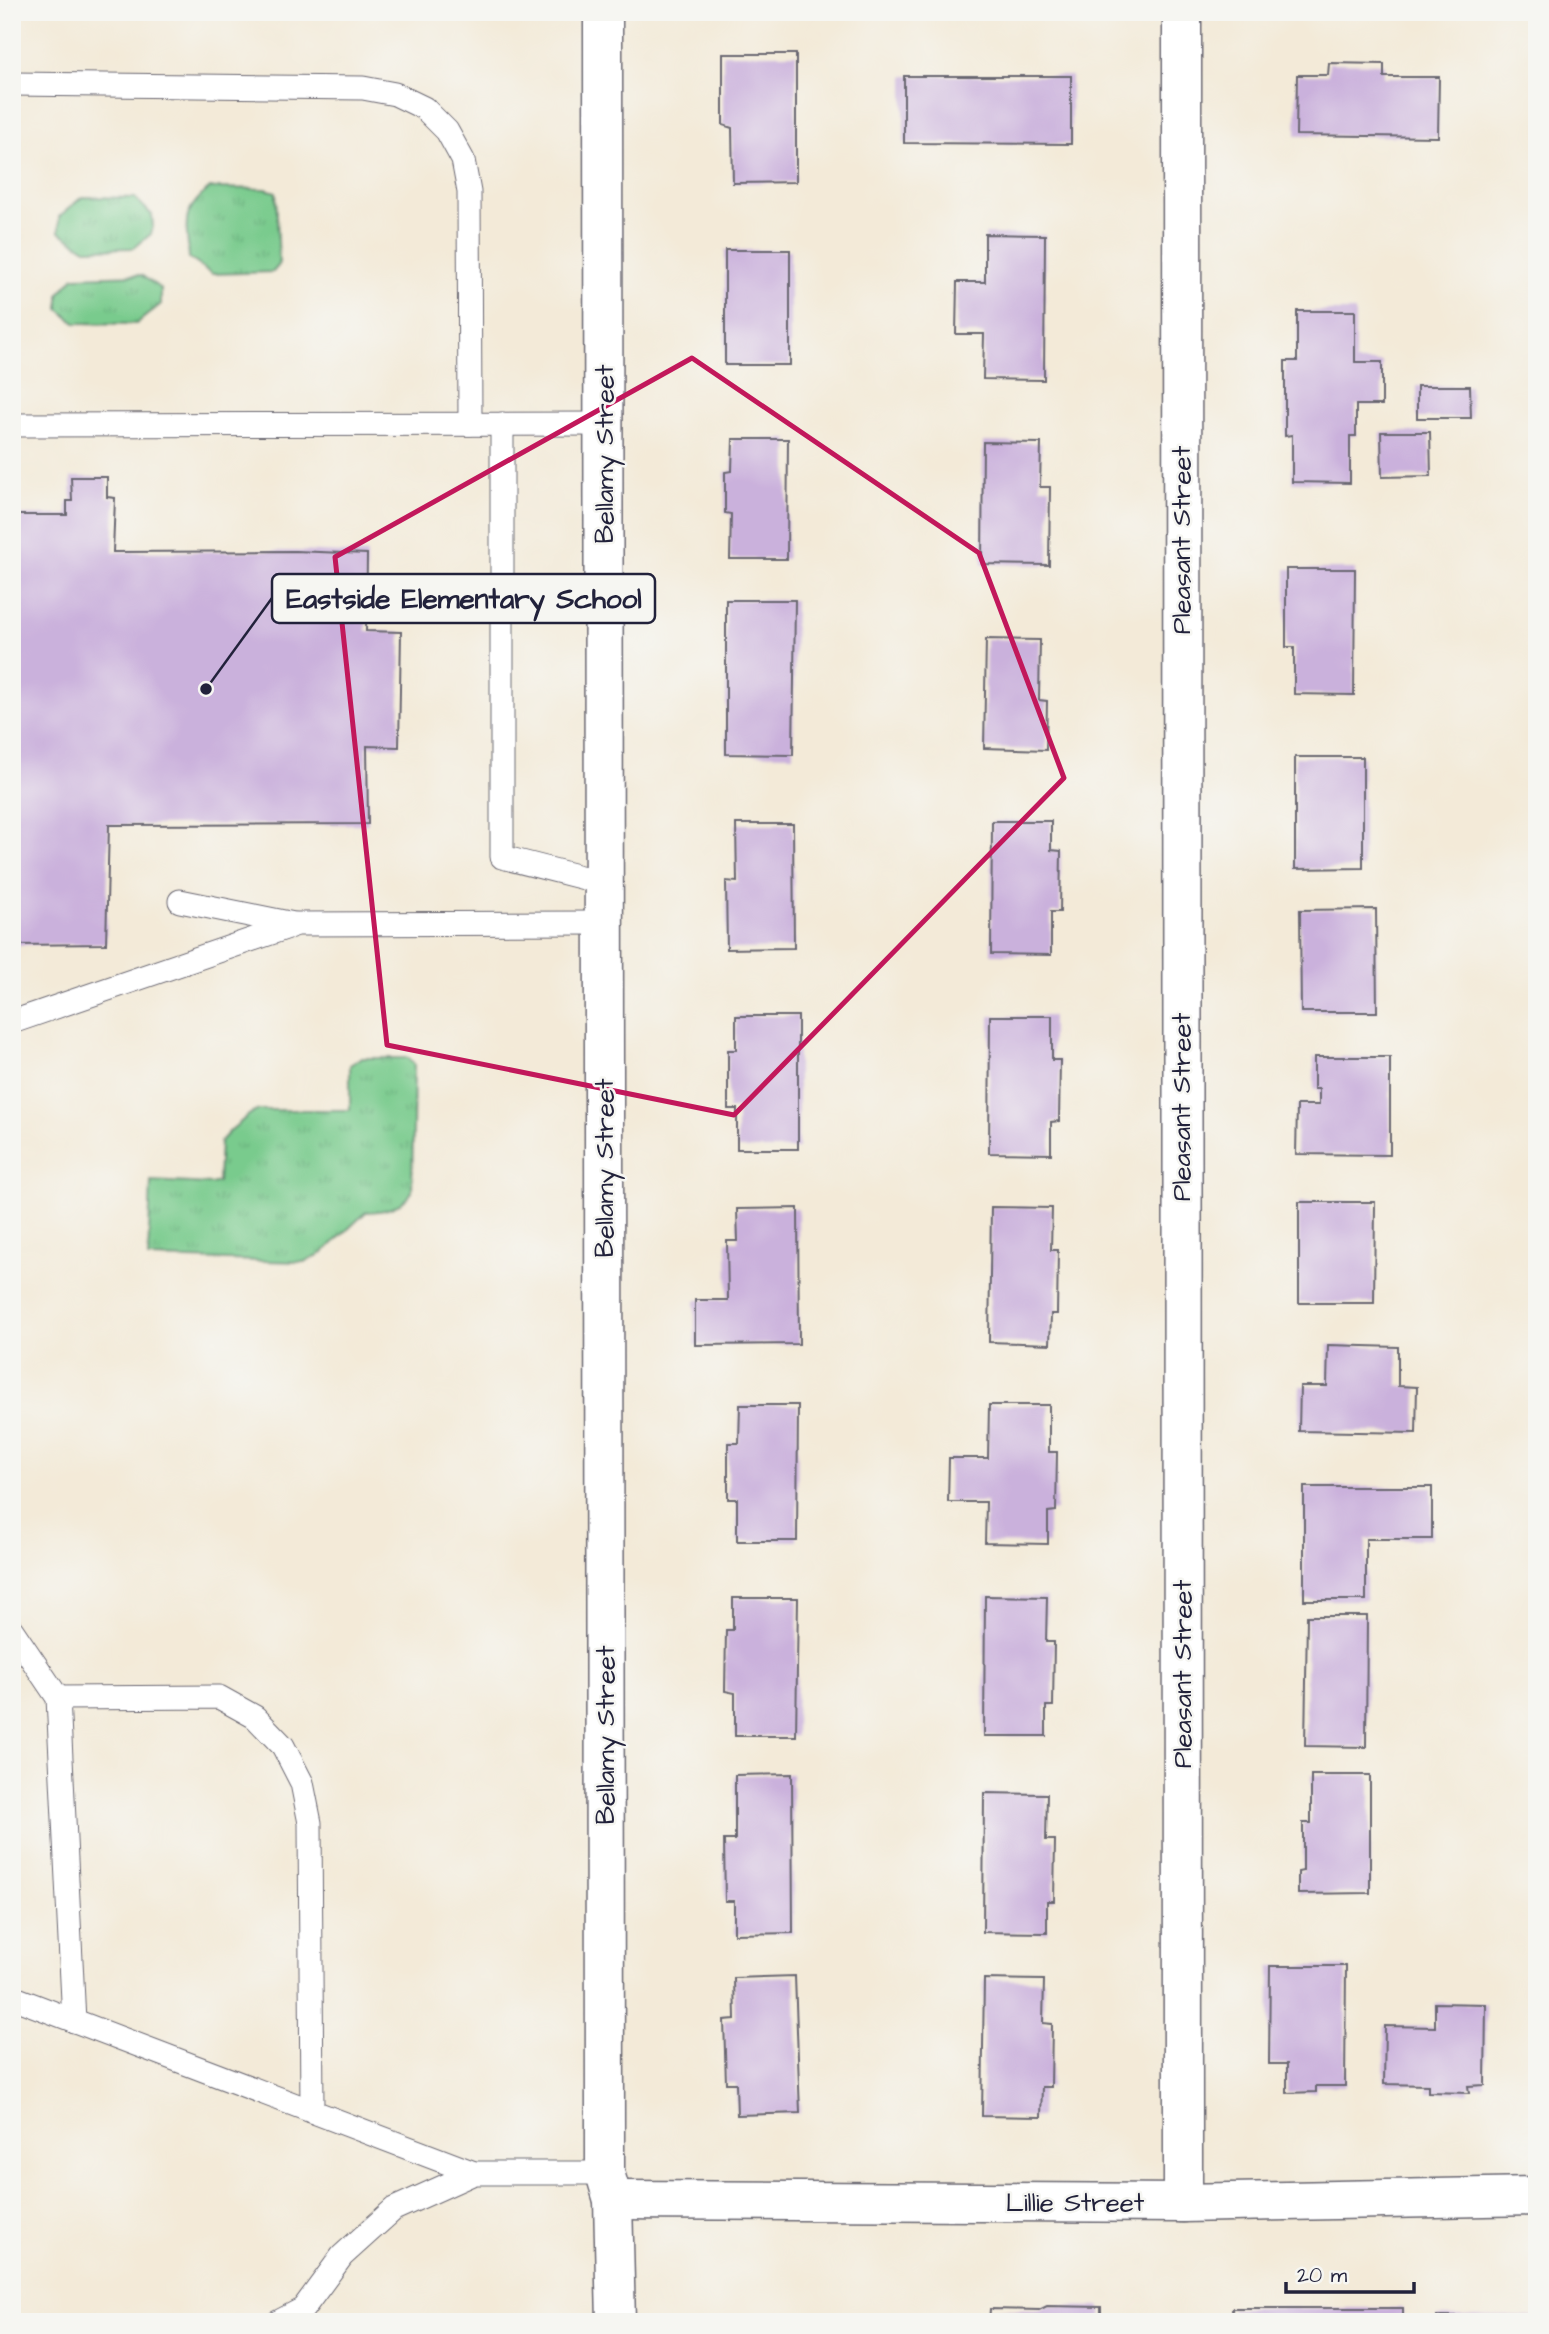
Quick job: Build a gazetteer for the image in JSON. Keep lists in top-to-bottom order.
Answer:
{
  "streets": {
    "street": ["Bellamy Street", "Pleasant Street", "Lillie Street"]
  },
  "crossings": [
    ["Bellamy Street", "Lillie Street"],
    ["Pleasant Street", "Lillie Street"]
  ],
  "places": ["Eastside Elementary School"],
  "scale_bar": "20 m"
}
